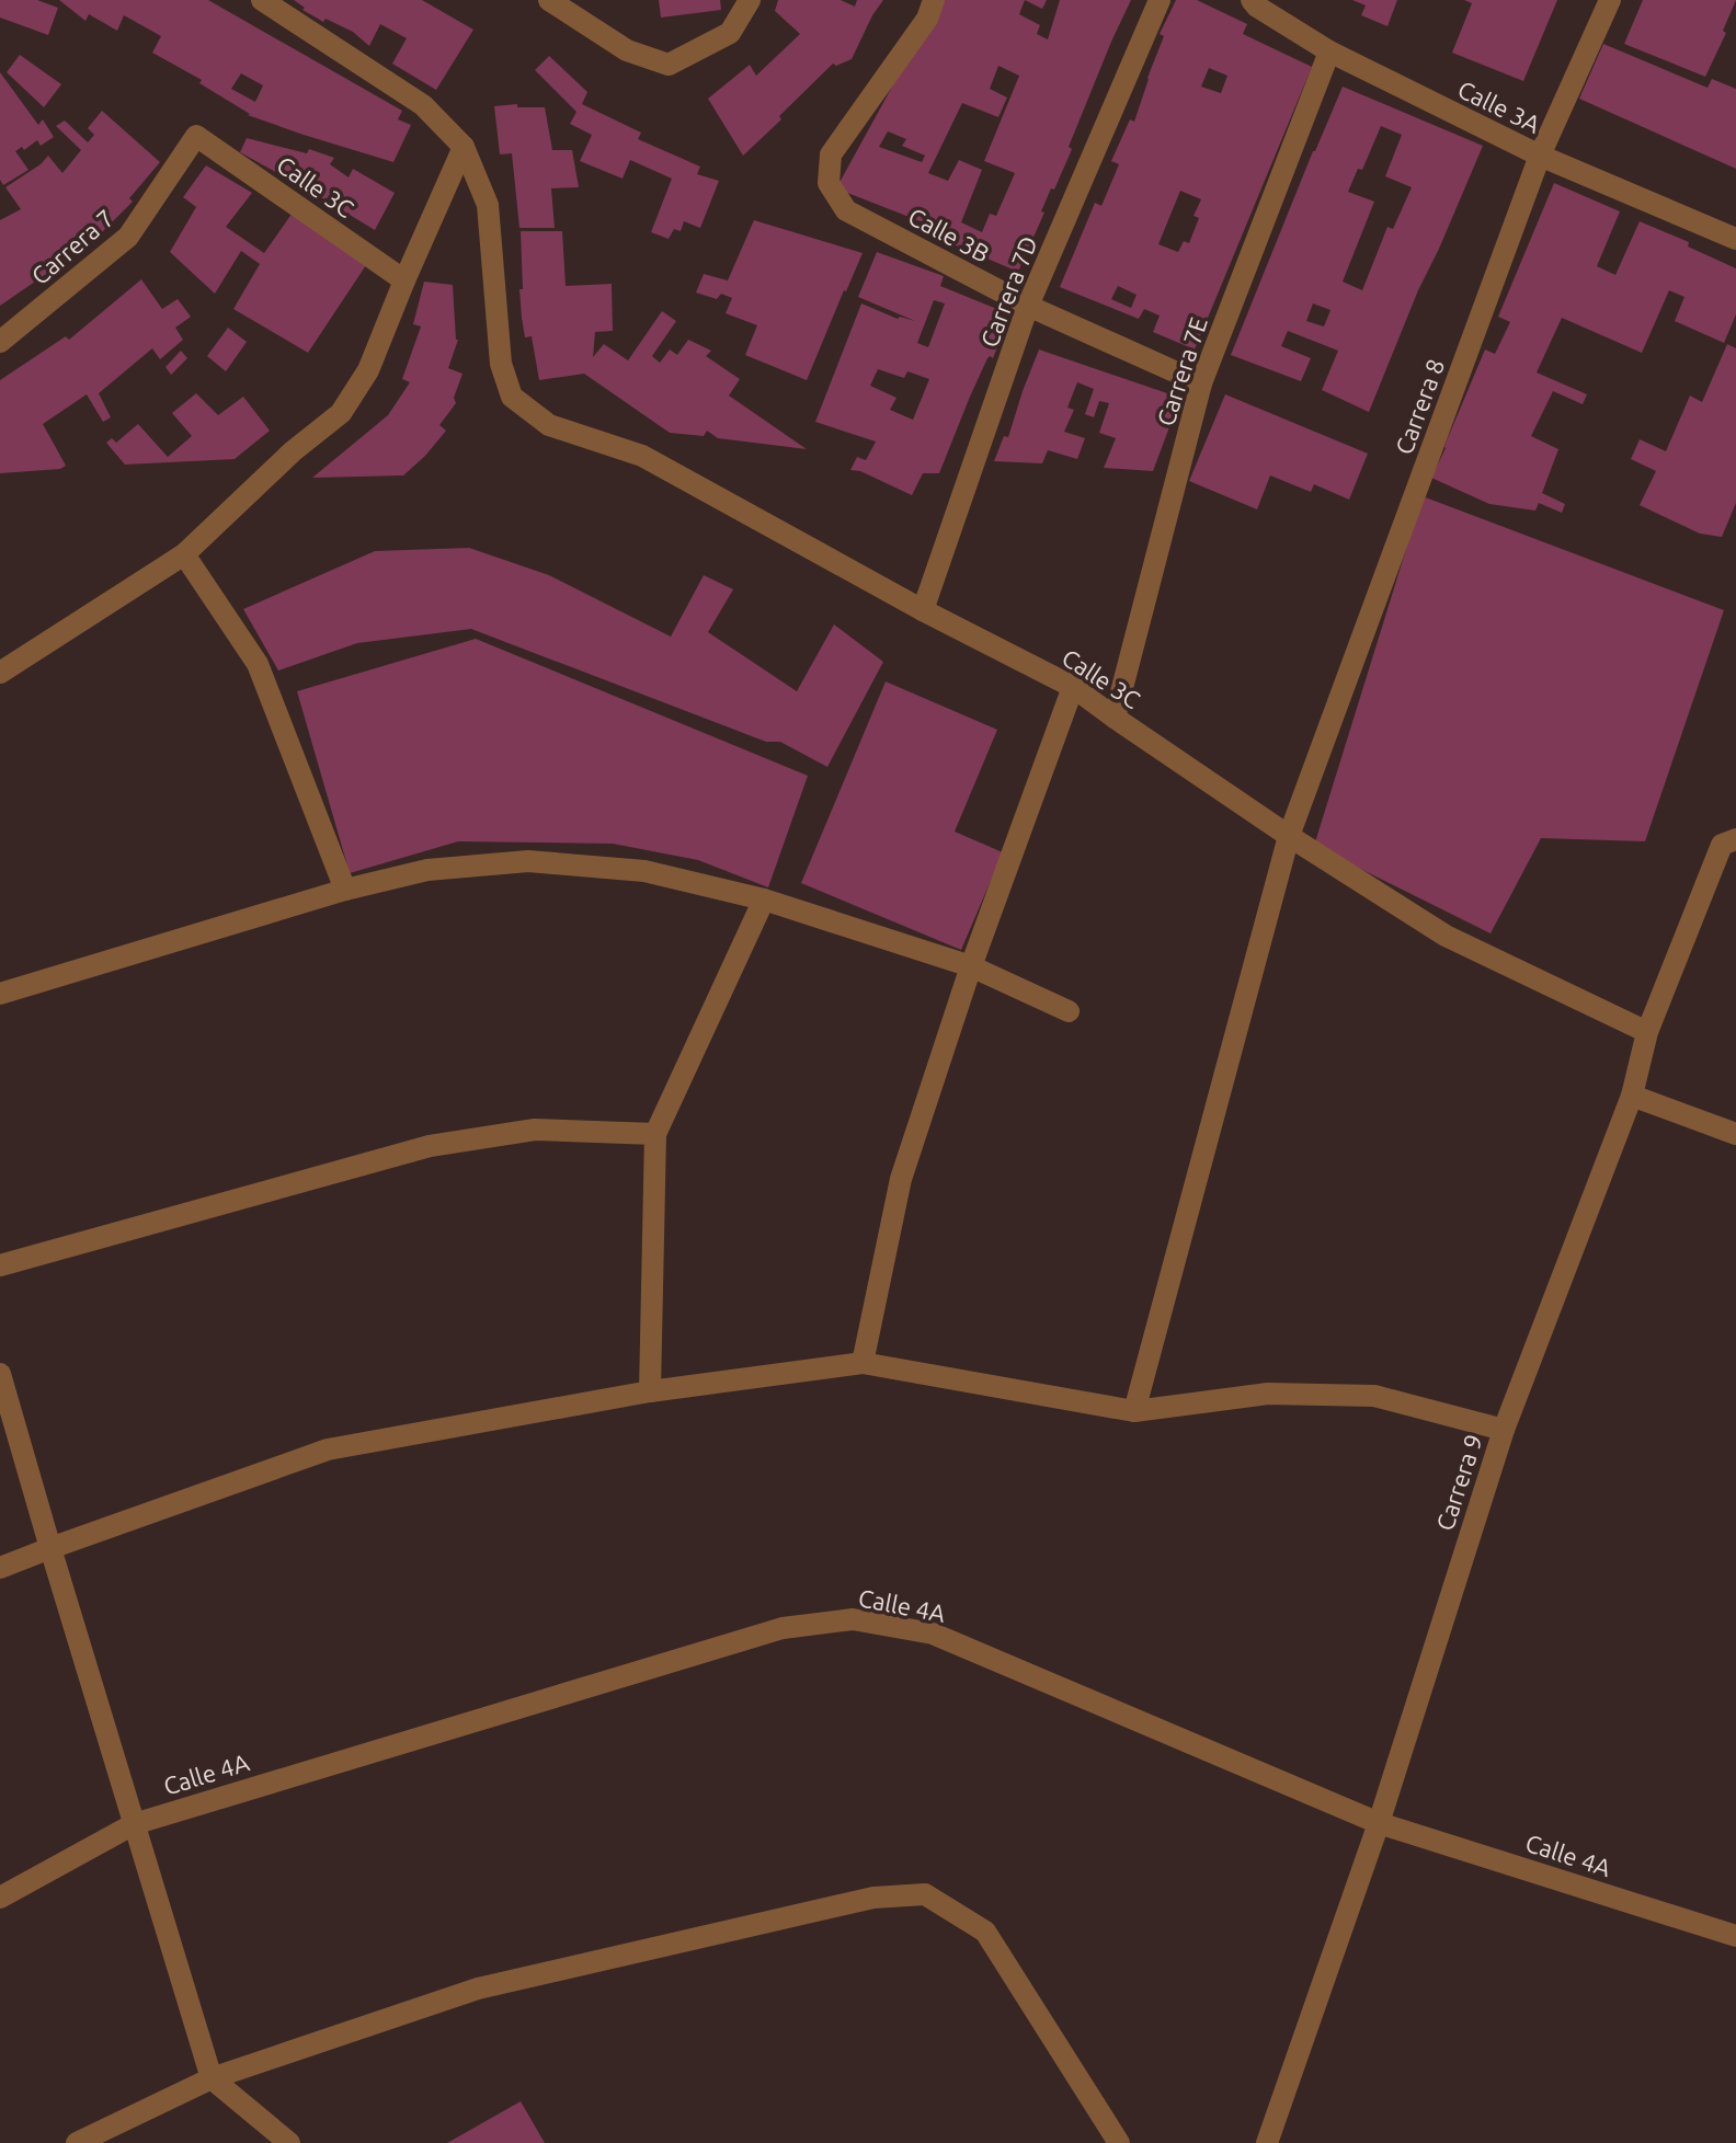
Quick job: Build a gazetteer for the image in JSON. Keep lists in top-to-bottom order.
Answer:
{
  "streets": {
    "street": [
      "Calle 3A",
      "Calle 3C",
      "Calle 3B",
      "Carrera 7",
      "Carrera 7D",
      "Carrera 7E",
      "Carrera 8",
      "Carrera 9",
      "Calle 4A"
    ]
  },
  "crossings": [
    ["Calle 3A", "Carrera 7E"],
    ["Calle 3A", "Carrera 8"],
    ["Calle 3C", "Carrera 7"],
    ["Calle 3C", "Carrera 7D"],
    ["Calle 3C", "Carrera 7E"],
    ["Calle 3C", "Carrera 8"],
    ["Calle 3C", "Carrera 9"],
    ["Calle 3B", "Carrera 7D"],
    ["Calle 3B", "Carrera 7E"],
    ["Carrera 9", "Calle 4A"]
  ]
}
